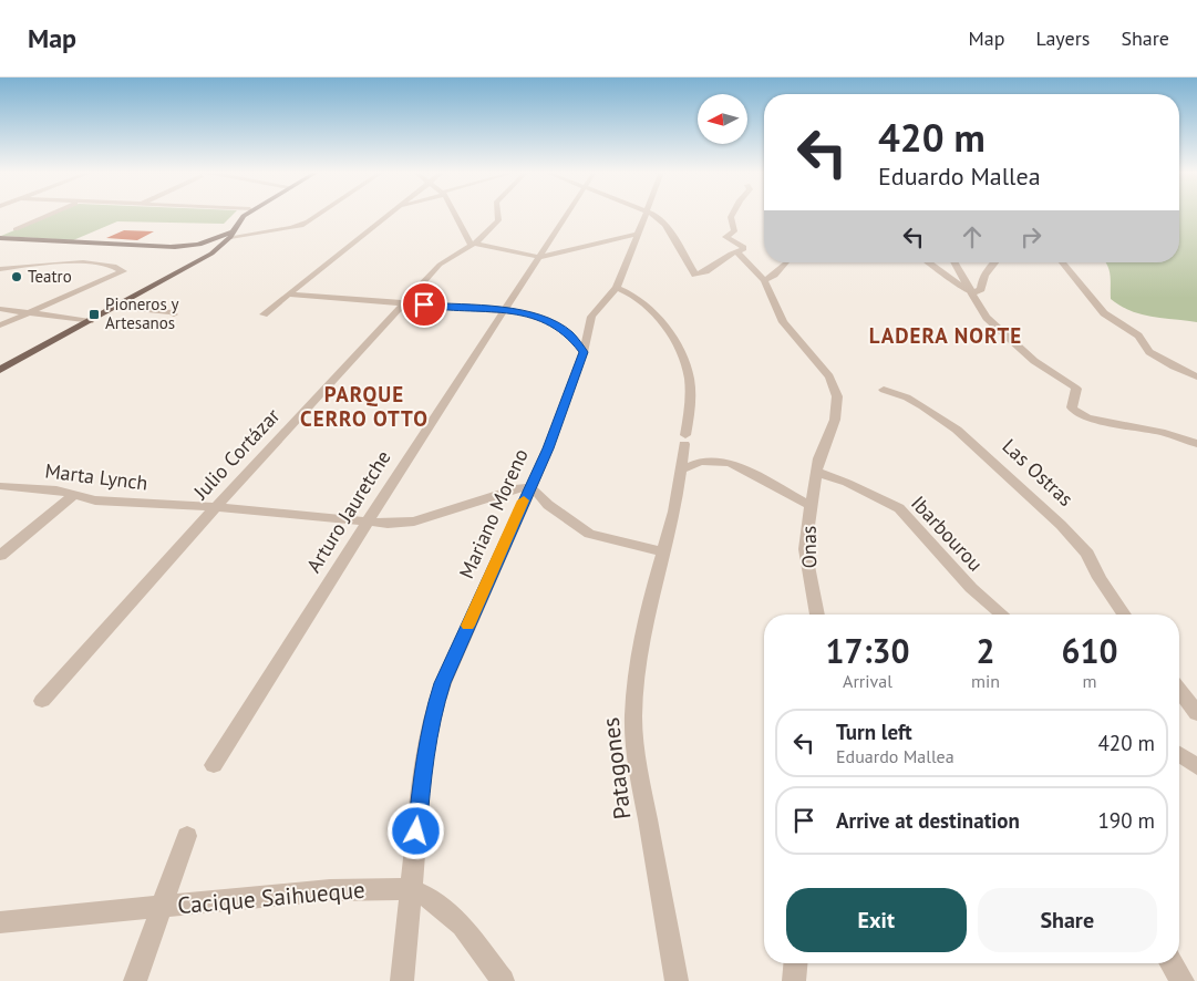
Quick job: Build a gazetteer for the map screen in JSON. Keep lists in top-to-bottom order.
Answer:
{
  "streets": {
    "street": [
      "Julio Cortázar",
      "Las Ostras",
      "Marta Lynch",
      "Arturo Jauretche",
      "Mariano Moreno",
      "Ibarbourou",
      "Onas",
      "Patagones",
      "Cacique Saihueque"
    ]
  },
  "crossings": [
    ["Julio Cortázar", "Marta Lynch"],
    ["Marta Lynch", "Arturo Jauretche"],
    ["Marta Lynch", "Mariano Moreno"],
    ["Mariano Moreno", "Patagones"],
    ["Mariano Moreno", "Cacique Saihueque"],
    ["Ibarbourou", "Onas"]
  ],
  "districts": ["LADERA NORTE", "PARQUE CERRO OTTO"],
  "places": {
    "other": ["Teatro"],
    "transit": ["Pioneros y Artesanos"]
  },
  "north": "left",
  "page": {
    "header": "Map",
    "nav": ["Map", "Layers", "Share"],
    "turn": ["420 m", "Eduardo Mallea"],
    "eta": [
      "17:30",
      "Arrival",
      "2",
      "min",
      "610",
      "m"
    ],
    "list": [
      {
        "name": "Turn left",
        "note": "Eduardo Mallea",
        "value": "420 m"
      },
      {
        "name": "Arrive at destination",
        "value": "190 m"
      }
    ],
    "buttons": ["Exit", "Share"]
  }
}
